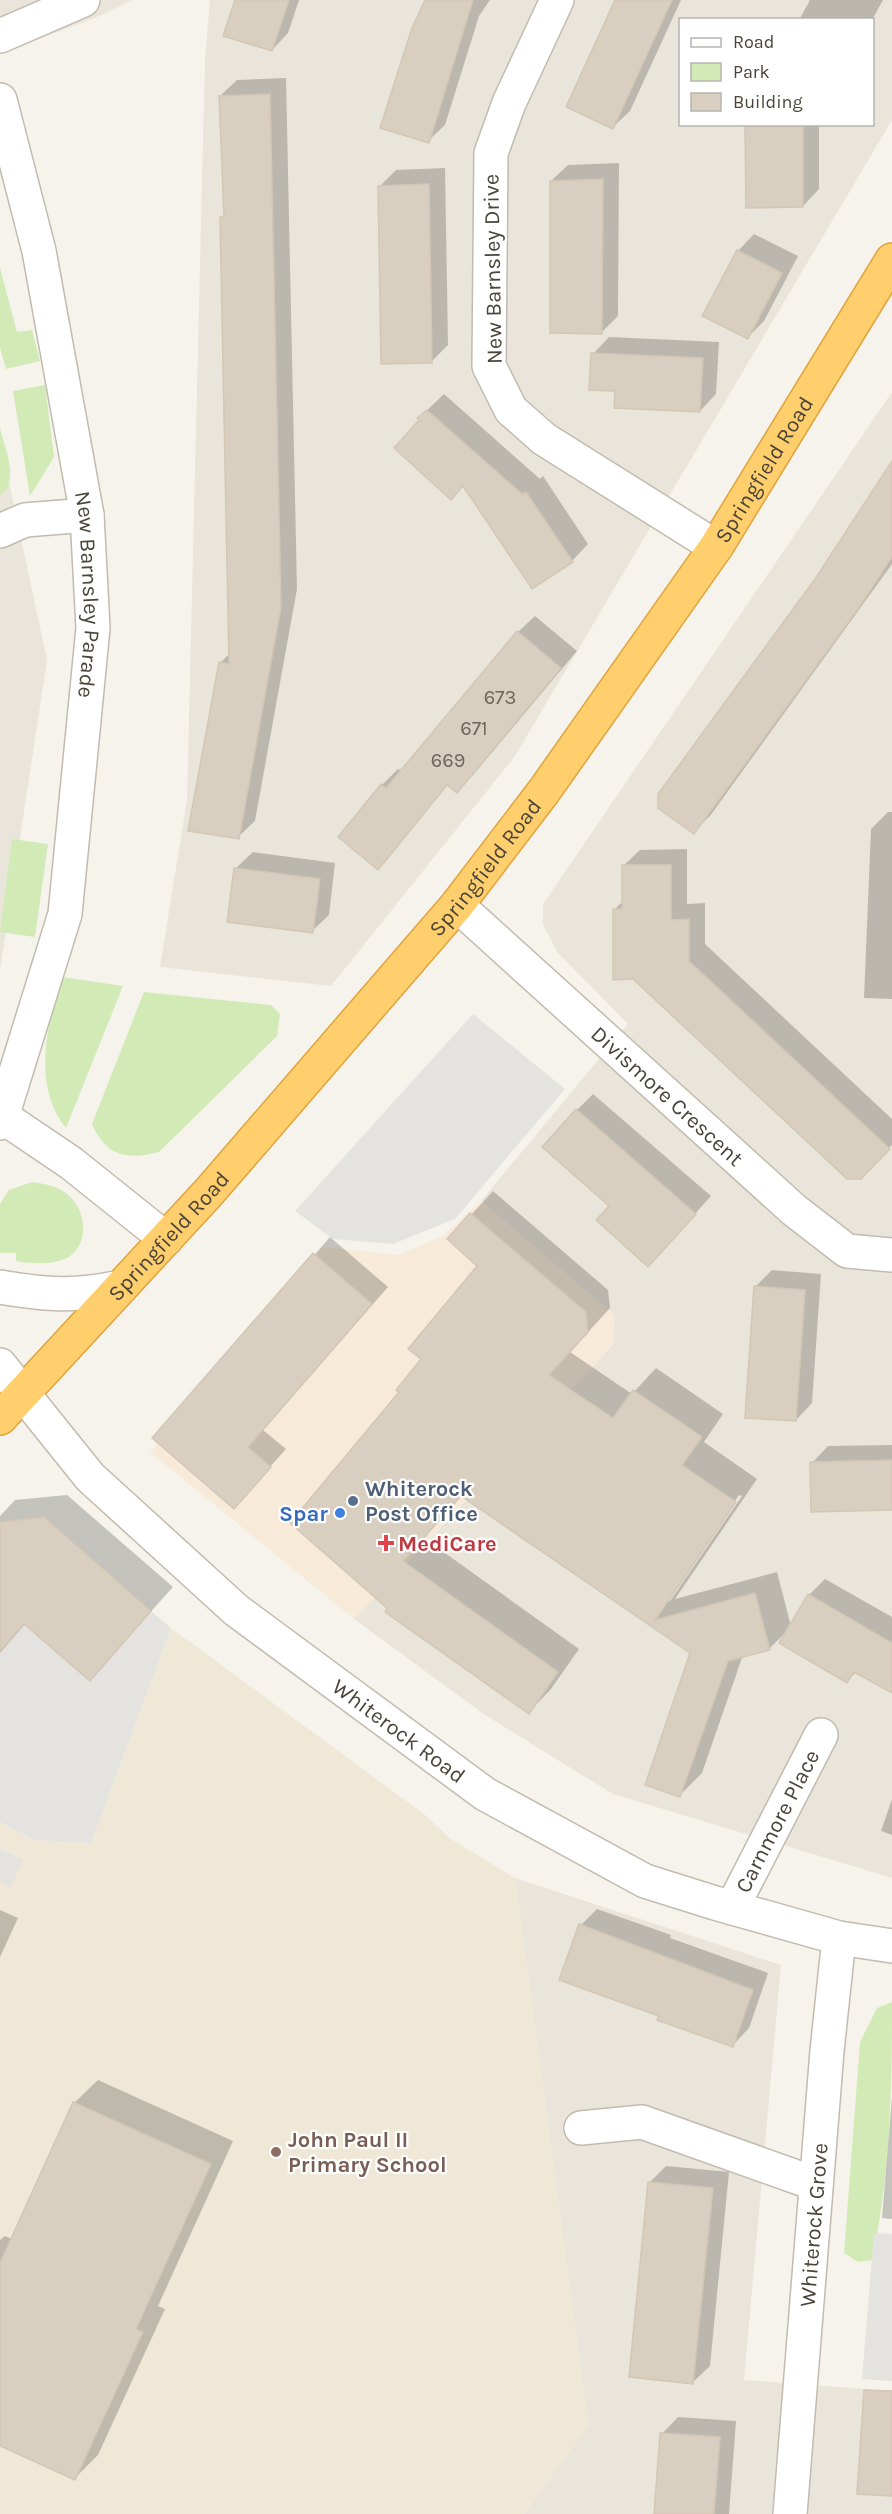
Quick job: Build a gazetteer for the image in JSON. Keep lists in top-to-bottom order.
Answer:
{
  "streets": {
    "highway": ["Springfield Road"],
    "street": [
      "New Barnsley Drive",
      "New Barnsley Parade",
      "Divismore Crescent",
      "Whiterock Road",
      "Carnmore Place",
      "Whiterock Grove"
    ]
  },
  "crossings": [
    ["New Barnsley Drive", "Springfield Road"],
    ["Springfield Road", "Divismore Crescent"],
    ["Springfield Road", "Whiterock Road"],
    ["Whiterock Road", "Carnmore Place"],
    ["Whiterock Road", "Whiterock Grove"]
  ],
  "places": {
    "other": ["Whiterock Post Office", "Spar", "John Paul II Primary School"],
    "health": ["MediCare"]
  },
  "house_numbers": ["673", "671", "669"],
  "legend": ["Road", "Park", "Building"]
}
